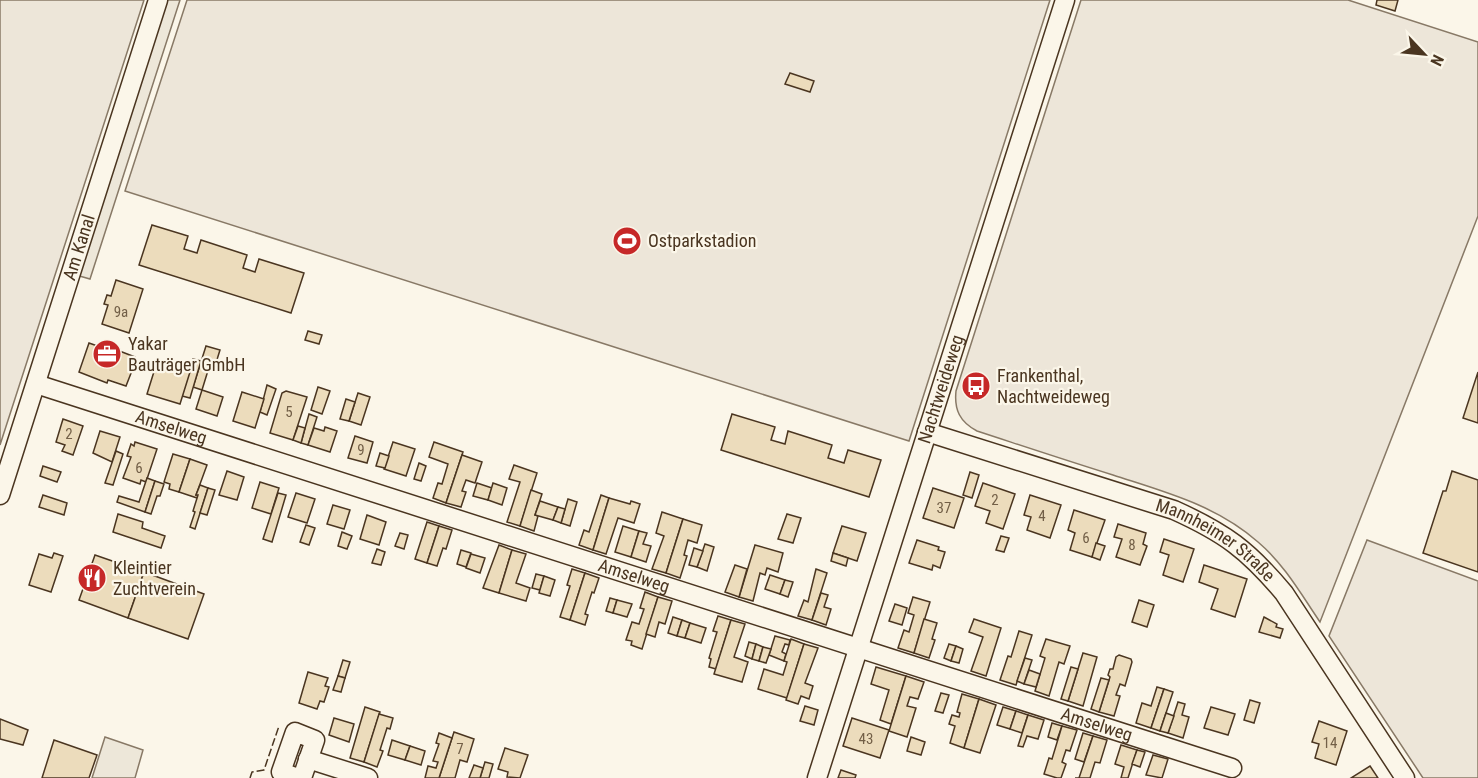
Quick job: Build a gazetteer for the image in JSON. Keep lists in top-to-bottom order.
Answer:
{
  "streets": {
    "street": [
      "Am Kanal",
      "Nachtweideweg",
      "Amselweg",
      "Mannheimer Straße"
    ]
  },
  "crossings": [
    ["Am Kanal", "Amselweg"],
    ["Nachtweideweg", "Amselweg"],
    ["Nachtweideweg", "Mannheimer Straße"]
  ],
  "places": {
    "sports": ["Ostparkstadion"],
    "office": ["Yakar Bauträger GmbH"],
    "bus stop": ["Frankenthal, Nachtweideweg"],
    "restaurant": ["Kleintier Zuchtverein"]
  },
  "house_numbers": [
    "9a",
    "5",
    "2",
    "9",
    "6",
    "2",
    "37",
    "4",
    "6",
    "8",
    "43",
    "14",
    "7"
  ],
  "north": "bottom right"
}
